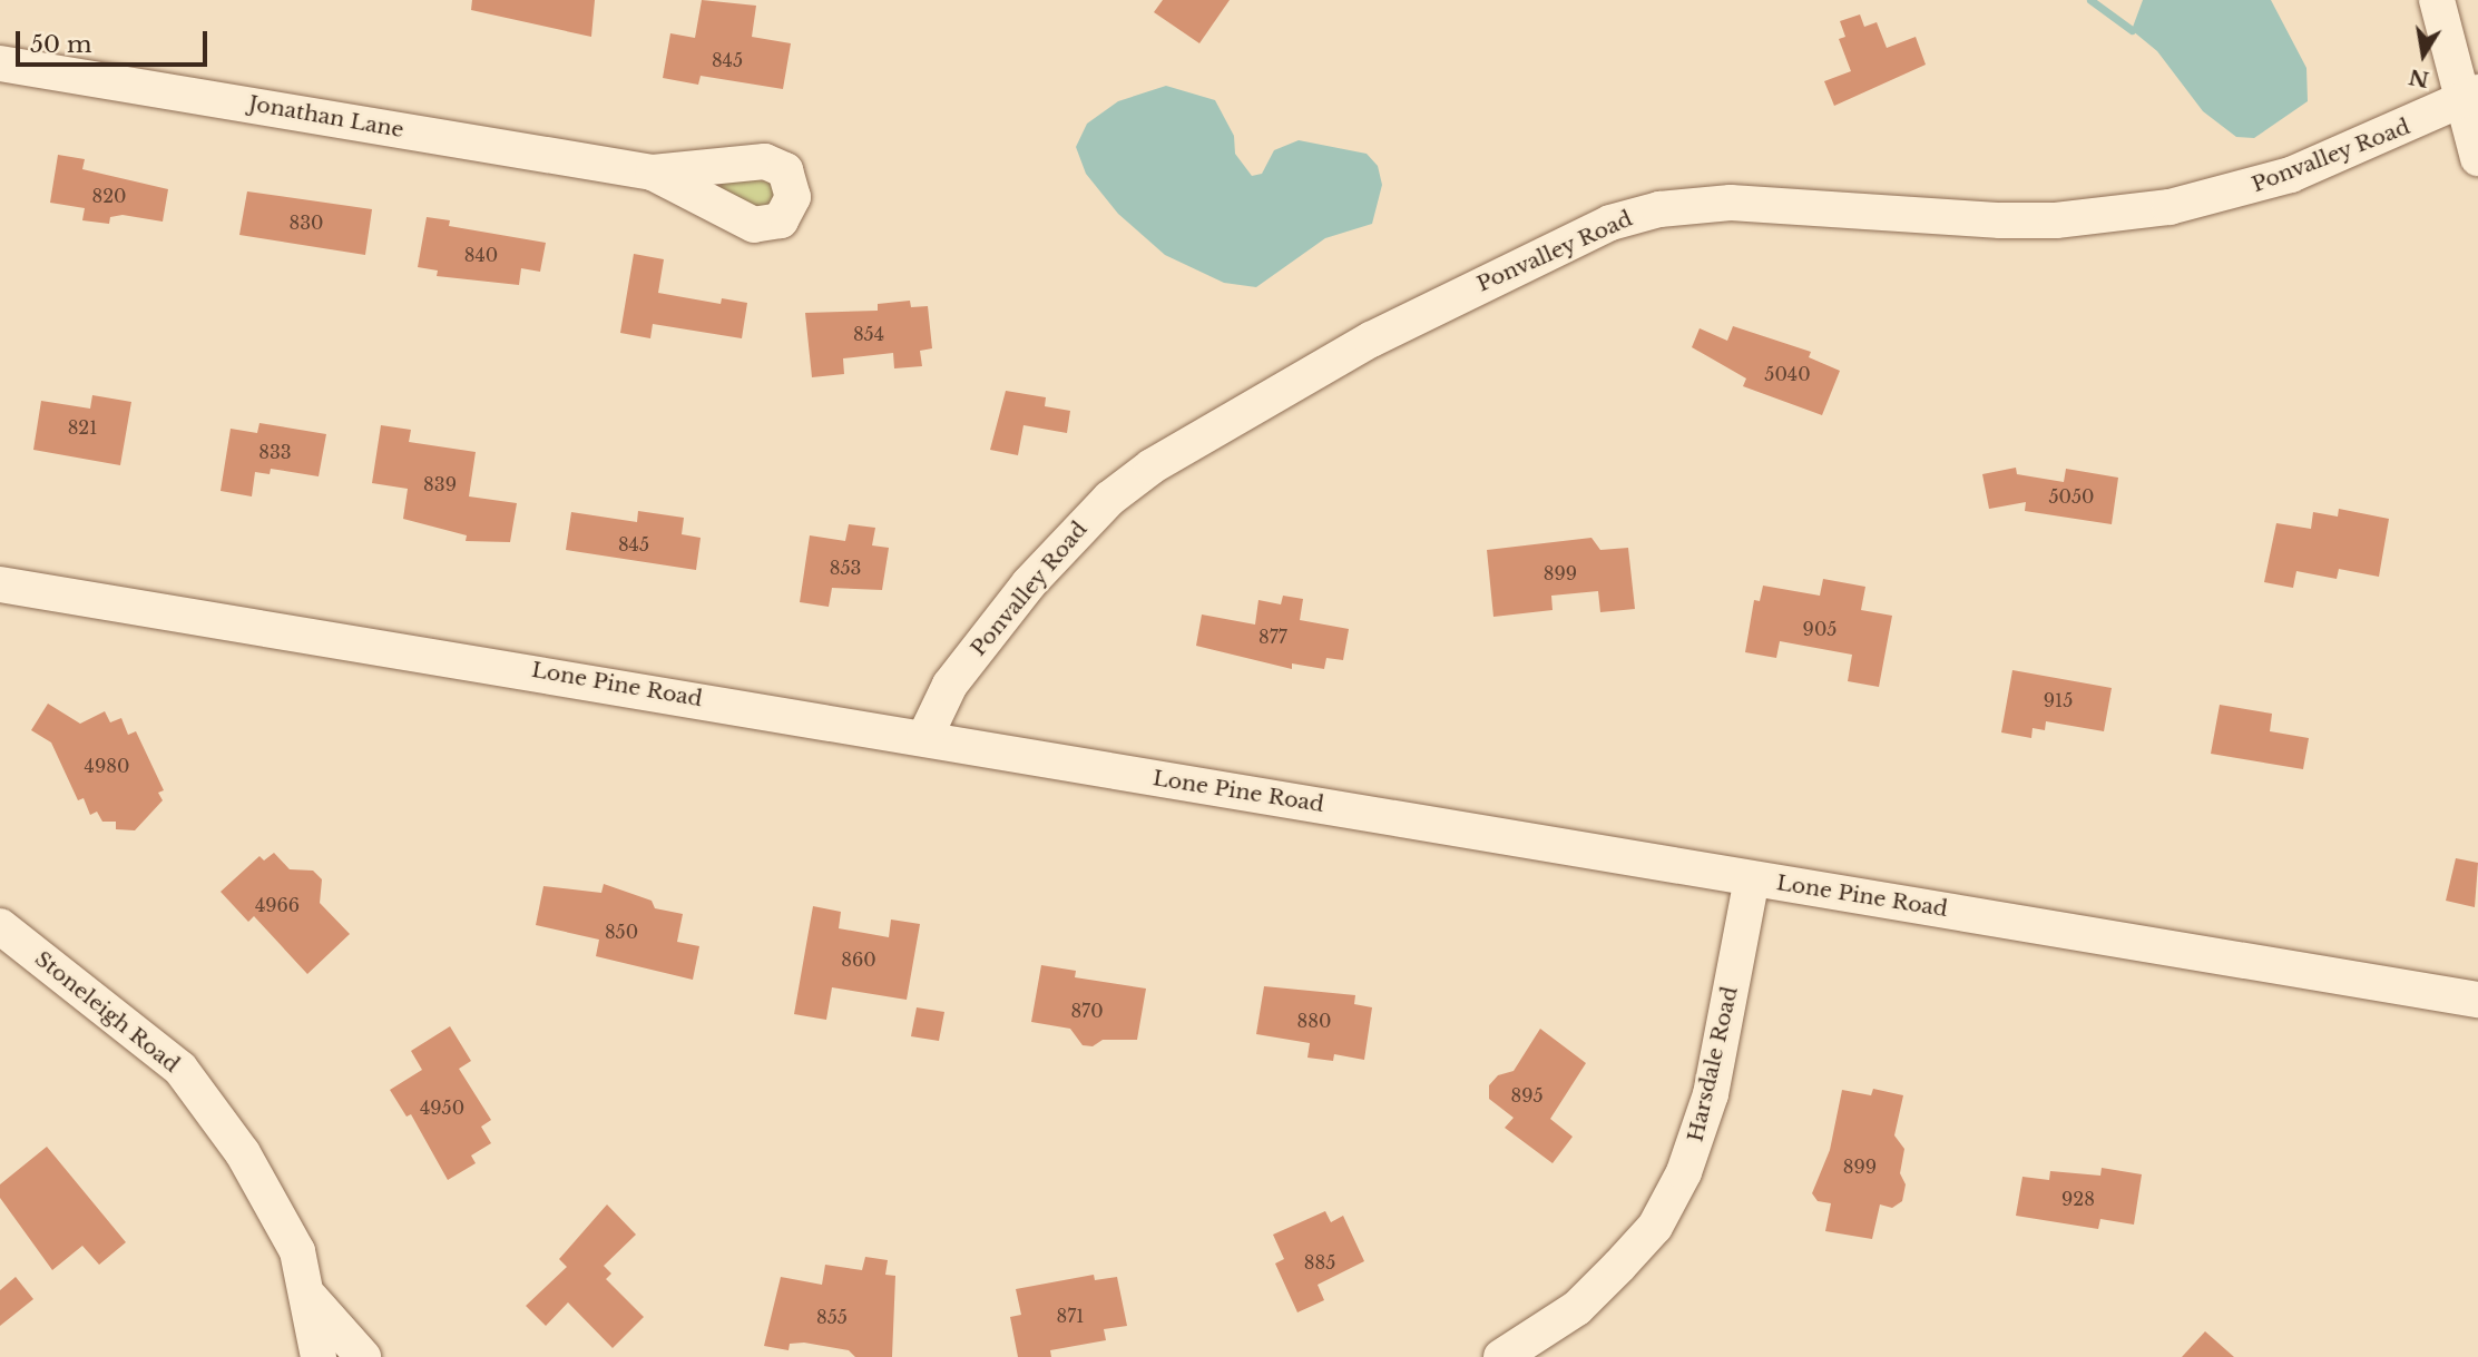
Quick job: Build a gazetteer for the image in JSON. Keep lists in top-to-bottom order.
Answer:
{
  "streets": {
    "street": [
      "Jonathan Lane",
      "Ponvalley Road",
      "Lone Pine Road",
      "Stoneleigh Road",
      "Harsdale Road"
    ]
  },
  "crossings": [
    ["Ponvalley Road", "Lone Pine Road"],
    ["Lone Pine Road", "Harsdale Road"]
  ],
  "house_numbers": [
    "845",
    "820",
    "830",
    "840",
    "854",
    "5040",
    "821",
    "833",
    "839",
    "5050",
    "845",
    "853",
    "899",
    "905",
    "877",
    "915",
    "4980",
    "4966",
    "850",
    "860",
    "870",
    "880",
    "895",
    "4950",
    "899",
    "928",
    "885",
    "871",
    "855"
  ],
  "scale_bar": "50 m",
  "north": "bottom"
}
